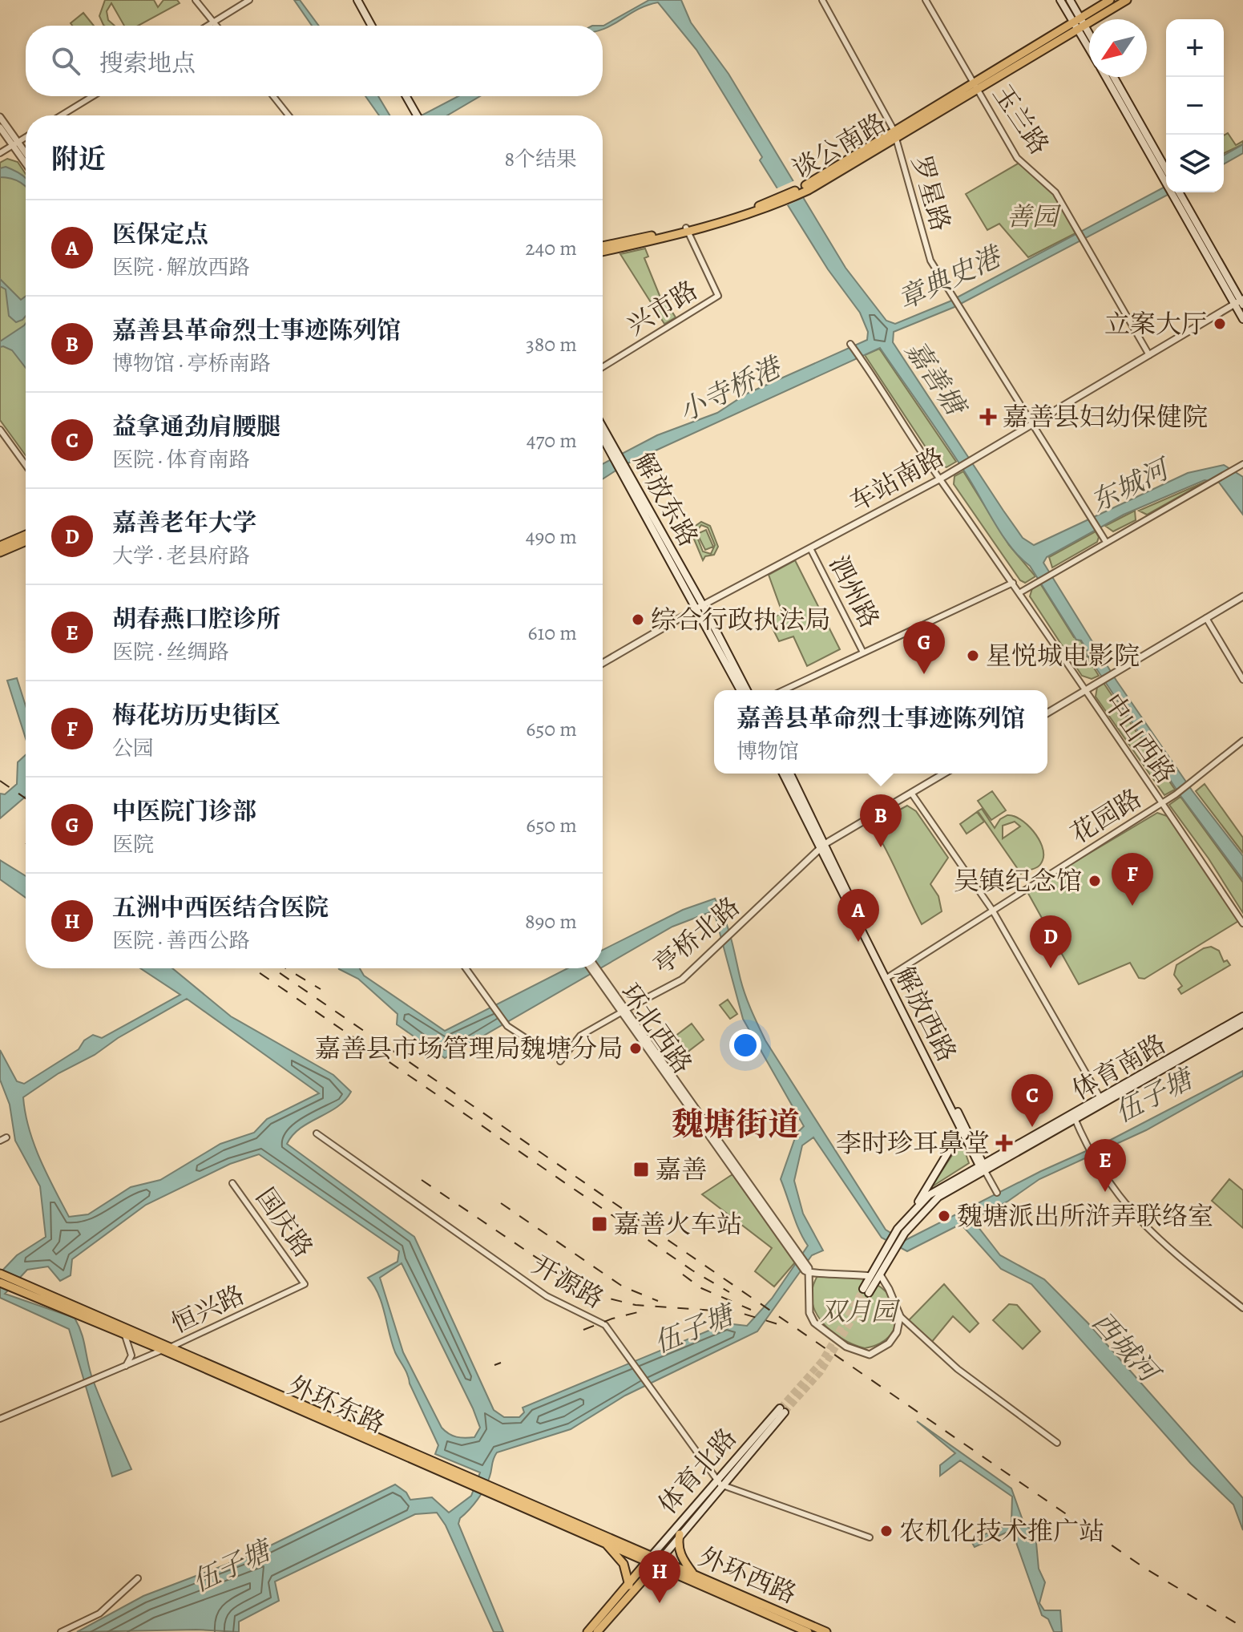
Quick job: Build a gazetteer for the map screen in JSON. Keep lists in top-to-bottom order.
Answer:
{
  "streets": {
    "main road": [
      "谈公南路",
      "解放东路",
      "解放西路",
      "体育南路",
      "外环东路",
      "体育北路",
      "外环西路"
    ],
    "street": [
      "玉兰路",
      "罗星路",
      "兴市路",
      "车站南路",
      "泗州路",
      "中山西路",
      "花园路",
      "亭桥北路",
      "环北西路",
      "国庆路",
      "开源路",
      "恒兴路"
    ]
  },
  "crossings": [
    ["玉兰路", "谈公南路"],
    ["玉兰路", "车站南路"],
    ["谈公南路", "罗星路"],
    ["谈公南路", "兴市路"],
    ["罗星路", "车站南路"],
    ["车站南路", "解放东路"],
    ["车站南路", "泗州路"],
    ["车站南路", "中山西路"],
    ["中山西路", "花园路"],
    ["花园路", "解放西路"],
    ["亭桥北路", "解放西路"],
    ["亭桥北路", "环北西路"],
    ["解放西路", "体育南路"],
    ["国庆路", "恒兴路"],
    ["开源路", "体育北路"],
    ["恒兴路", "外环东路"],
    ["外环东路", "体育北路"],
    ["外环东路", "外环西路"],
    ["体育北路", "外环西路"]
  ],
  "districts": ["魏塘街道"],
  "water": [
    "章典史港",
    "嘉善塘",
    "小寺桥港",
    "东城河",
    "伍子塘",
    "西城河"
  ],
  "parks": ["善园", "双月园"],
  "places": {
    "other": [
      "立案大厅",
      "综合行政执法局",
      "星悦城电影院",
      "吴镇纪念馆",
      "嘉善县市场管理局魏塘分局",
      "魏塘派出所浒弄联络室",
      "农机化技术推广站"
    ],
    "health": ["嘉善县妇幼保健院", "李时珍耳鼻堂"],
    "transit": ["嘉善", "嘉善火车站"]
  },
  "north": "bottom left",
  "page": {
    "map_buttons": ["+", "−"],
    "search": "搜索地点",
    "heading": ["附近", "8个结果"],
    "list": [
      {
        "mark": "A",
        "name": "医保定点",
        "note": "医院 · 解放西路",
        "value": "240 m"
      },
      {
        "mark": "B",
        "name": "嘉善县革命烈士事迹陈列馆",
        "note": "博物馆 · 亭桥南路",
        "value": "380 m"
      },
      {
        "mark": "C",
        "name": "益拿通劲肩腰腿",
        "note": "医院 · 体育南路",
        "value": "470 m"
      },
      {
        "mark": "D",
        "name": "嘉善老年大学",
        "note": "大学 · 老县府路",
        "value": "490 m"
      },
      {
        "mark": "E",
        "name": "胡春燕口腔诊所",
        "note": "医院 · 丝绸路",
        "value": "610 m"
      },
      {
        "mark": "F",
        "name": "梅花坊历史街区",
        "note": "公园",
        "value": "650 m"
      },
      {
        "mark": "G",
        "name": "中医院门诊部",
        "note": "医院",
        "value": "650 m"
      },
      {
        "mark": "H",
        "name": "五洲中西医结合医院",
        "note": "医院 · 善西公路",
        "value": "890 m"
      }
    ],
    "pins": [
      "G",
      "B",
      "F",
      "A",
      "D",
      "C",
      "E",
      "H"
    ],
    "popup": ["嘉善县革命烈士事迹陈列馆", "博物馆"]
  }
}
